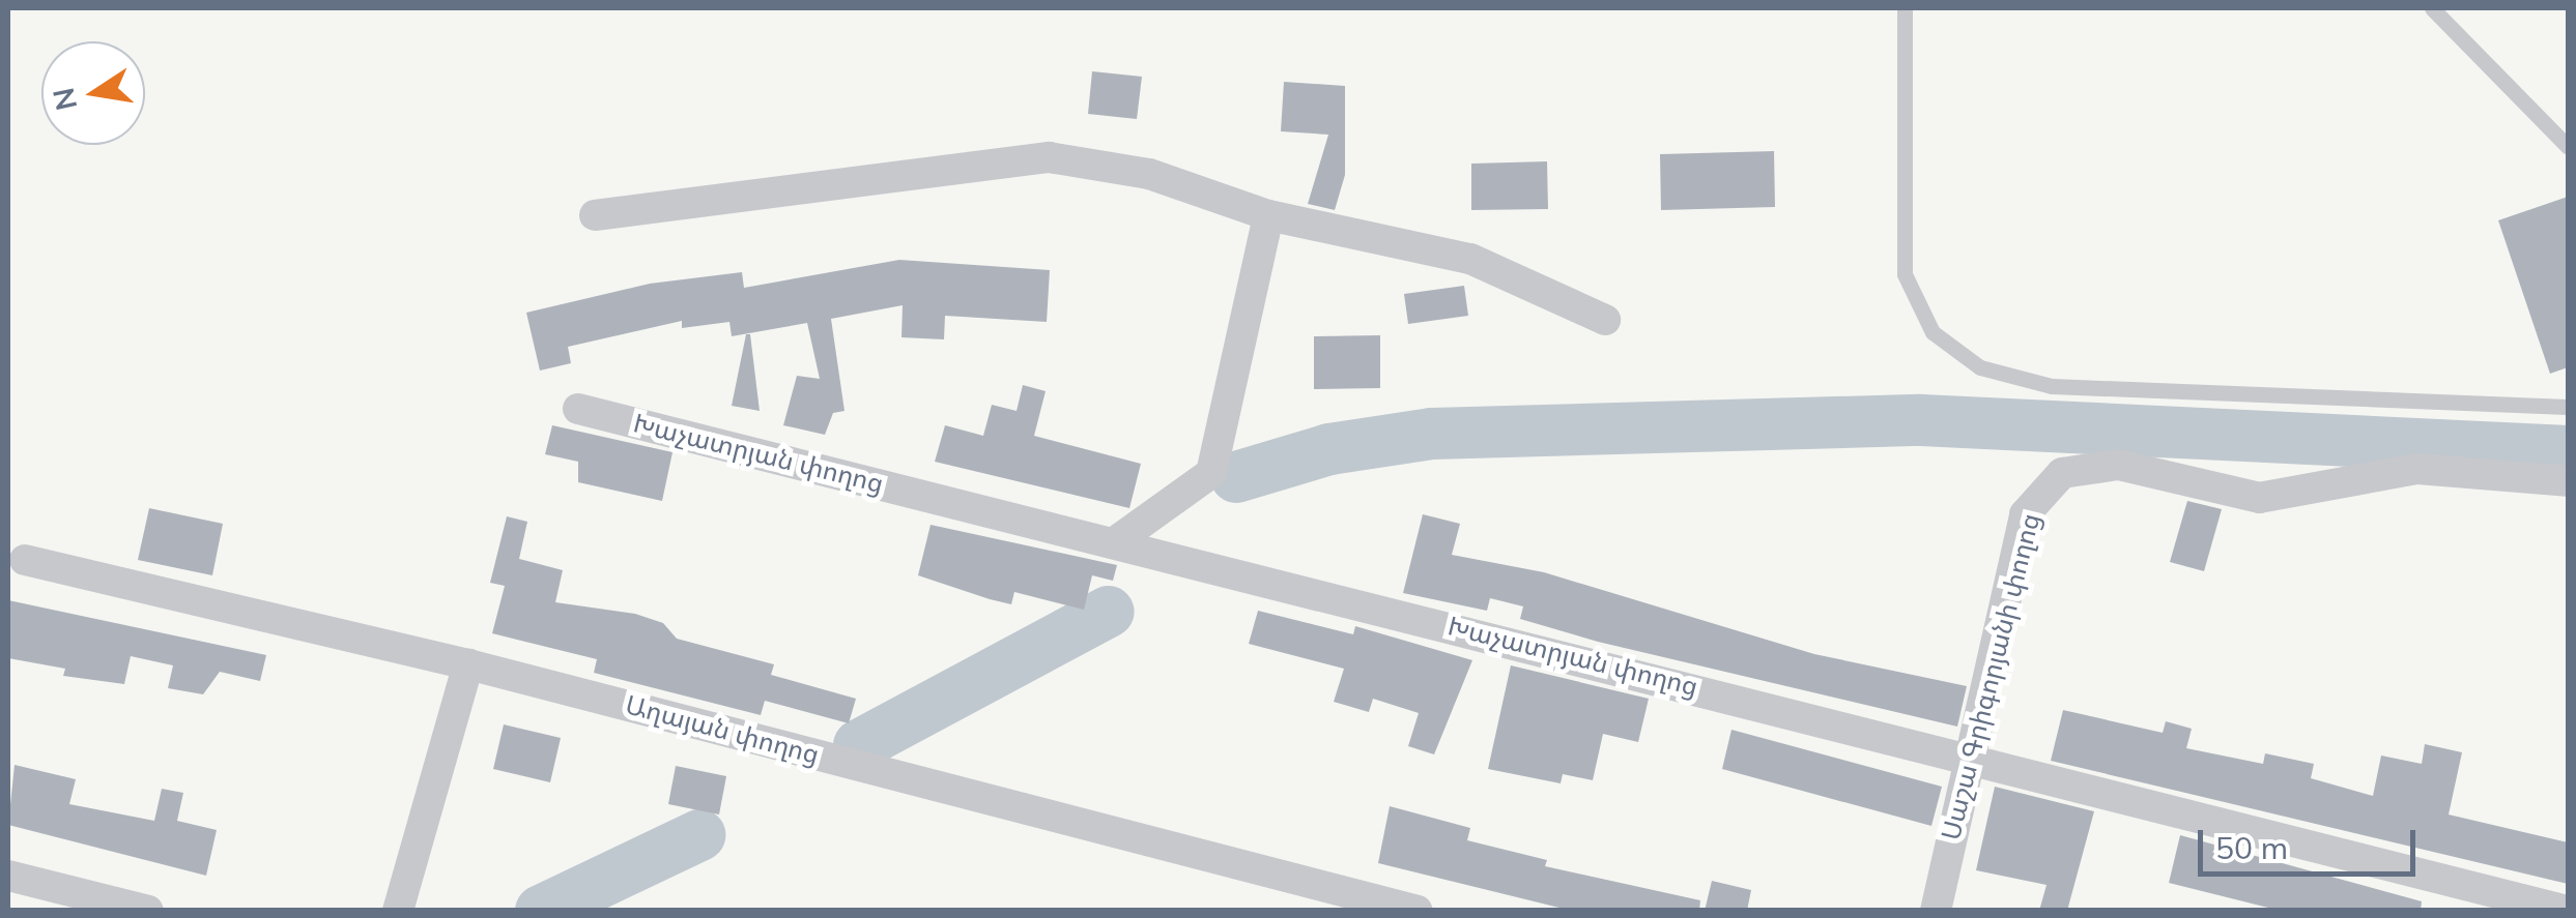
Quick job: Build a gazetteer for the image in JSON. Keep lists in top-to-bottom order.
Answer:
{
  "streets": {
    "street": ["Խաչատրյան փողոց", "Սաշա Գրիգորյանի փողոց", "Աղայան փողոց"]
  },
  "crossings": [
    ["Խաչատրյան փողոց", "Սաշա Գրիգորյանի փողոց"]
  ],
  "scale_bar": "50 m",
  "north": "left"
}
